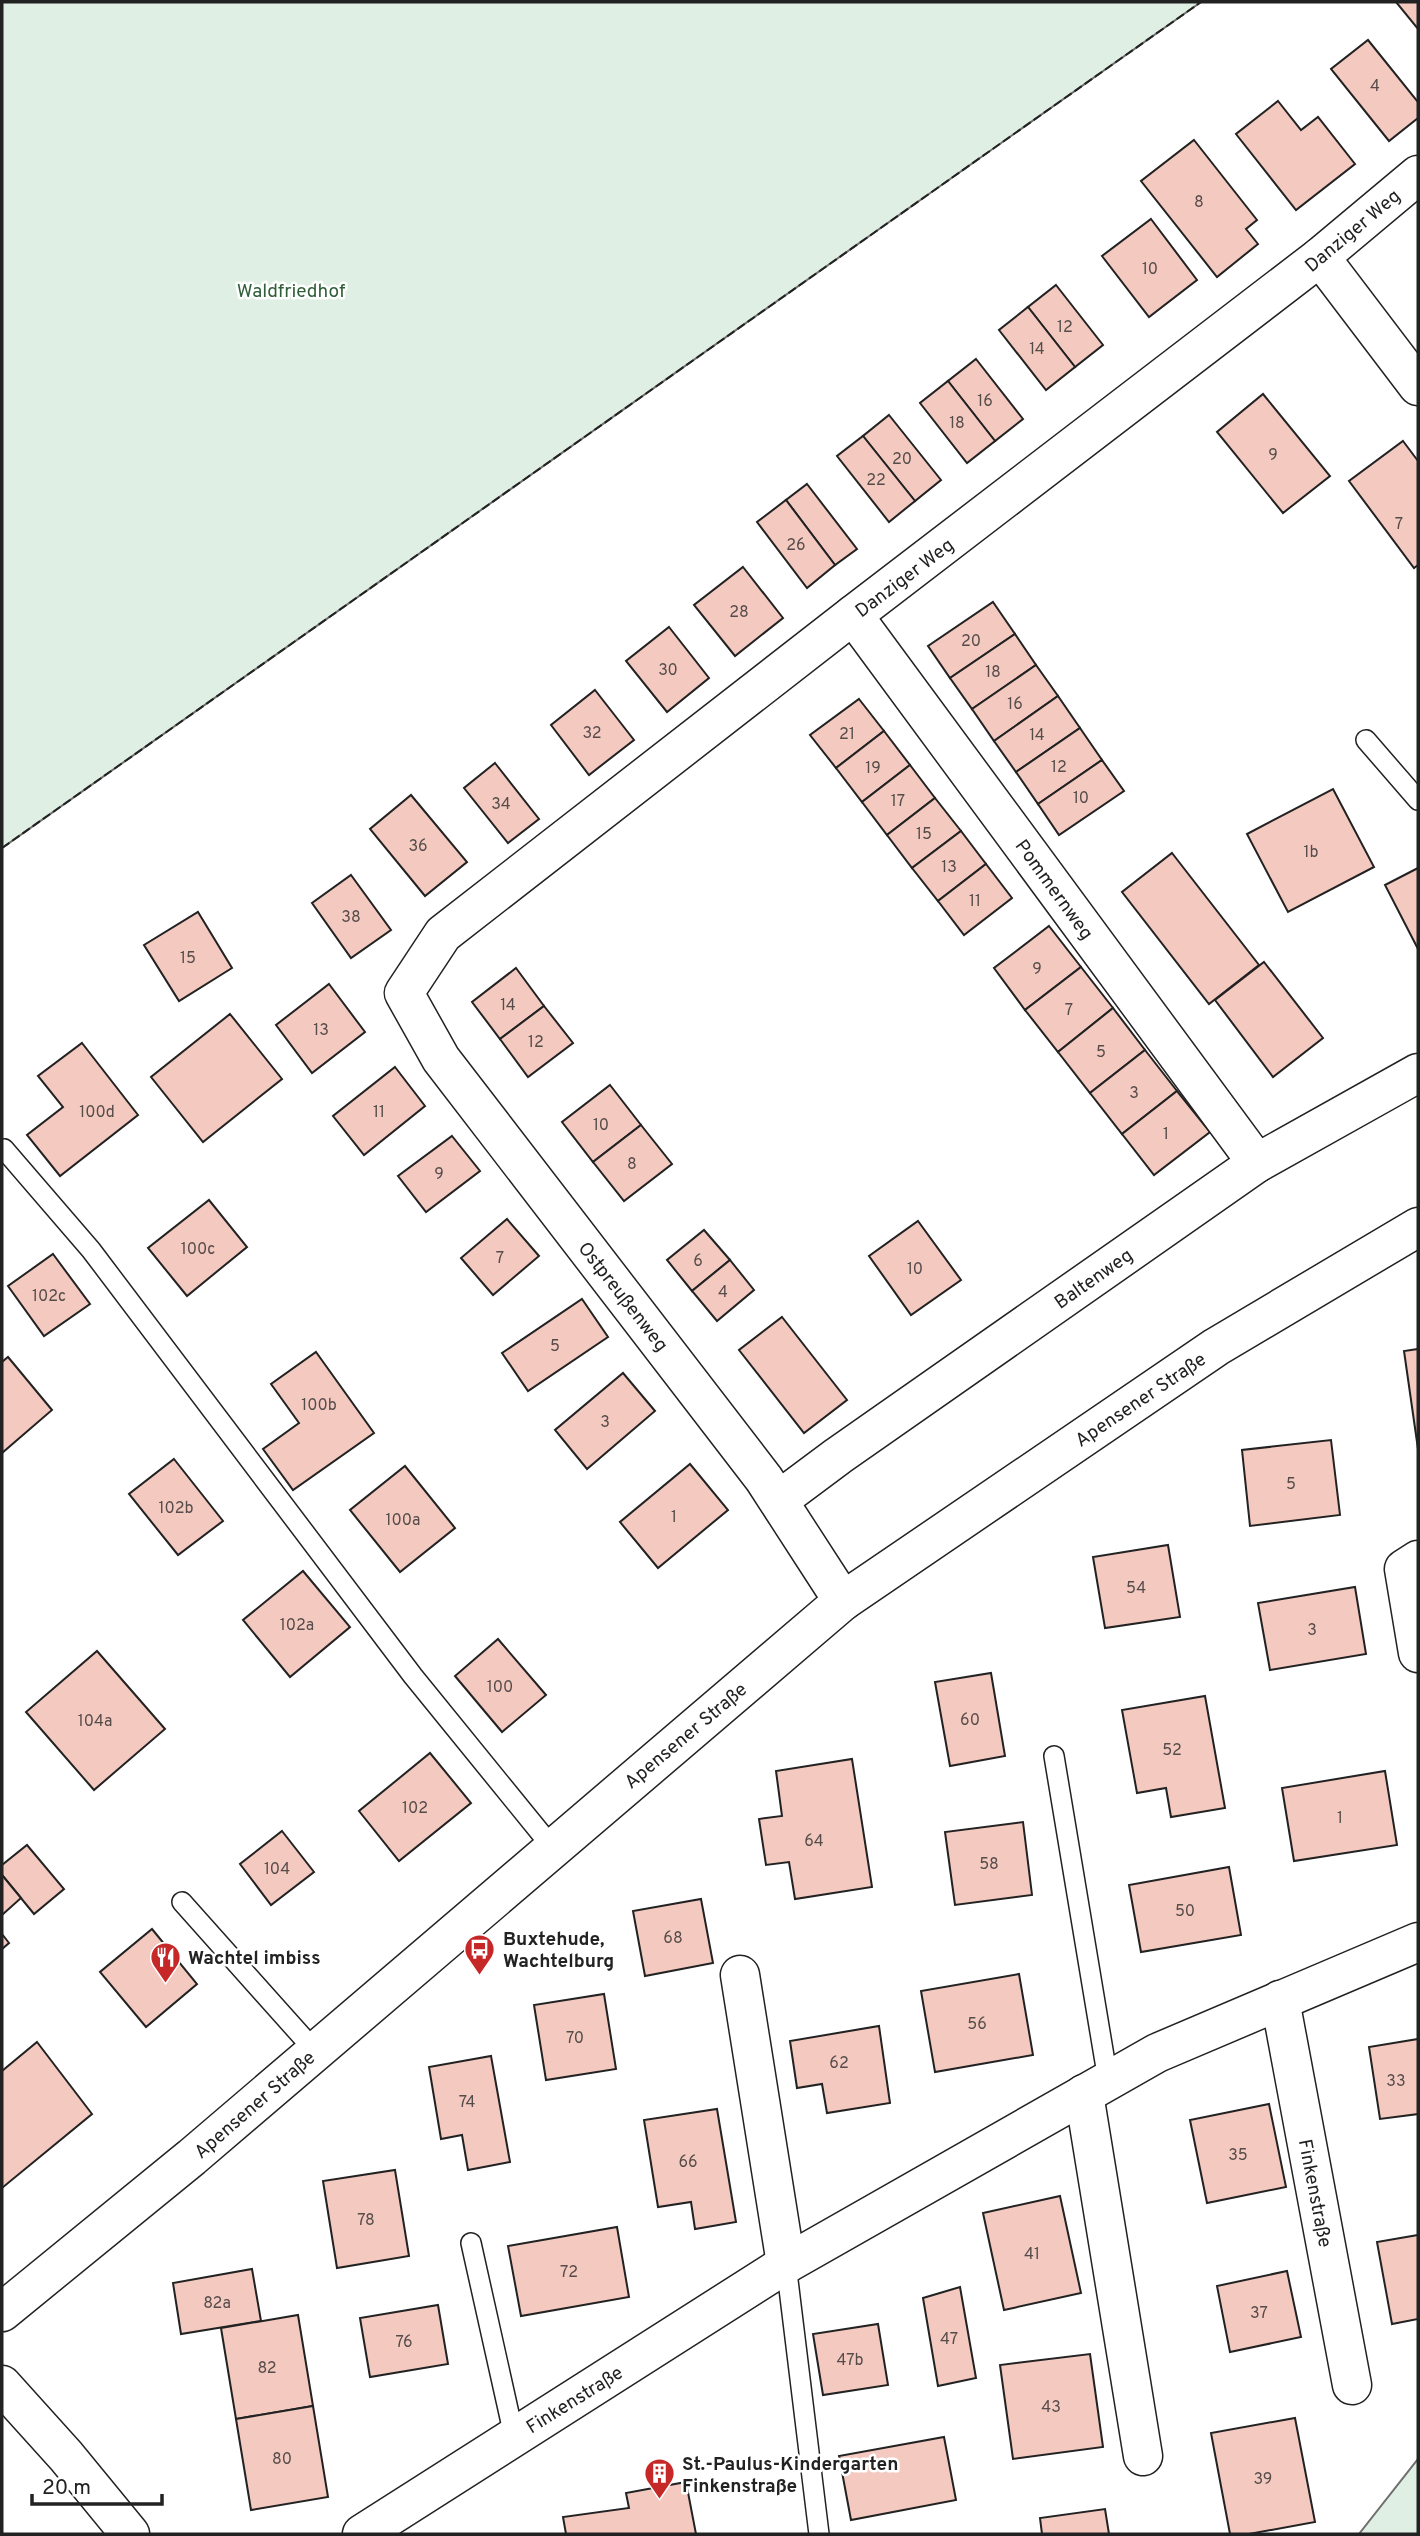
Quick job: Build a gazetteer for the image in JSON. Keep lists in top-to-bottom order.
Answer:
{
  "streets": {
    "street": [
      "Danziger Weg",
      "Pommernweg",
      "Baltenweg",
      "Ostpreußenweg",
      "Apensener Straße",
      "Finkenstraße"
    ]
  },
  "crossings": [
    ["Danziger Weg", "Pommernweg"],
    ["Danziger Weg", "Ostpreußenweg"],
    ["Pommernweg", "Baltenweg"],
    ["Baltenweg", "Ostpreußenweg"],
    ["Ostpreußenweg", "Apensener Straße"]
  ],
  "parks": ["Waldfriedhof"],
  "places": {
    "bus stop": ["Buxtehude, Wachtelburg"],
    "restaurant": ["Wachtel imbiss"],
    "building": ["St.-Paulus-Kindergarten Finkenstraße"]
  },
  "house_numbers": [
    "4",
    "8",
    "10",
    "12",
    "14",
    "16",
    "18",
    "9",
    "20",
    "22",
    "7",
    "26",
    "28",
    "20",
    "30",
    "18",
    "16",
    "32",
    "21",
    "14",
    "12",
    "19",
    "10",
    "17",
    "34",
    "15",
    "36",
    "1b",
    "13",
    "11",
    "38",
    "15",
    "9",
    "14",
    "7",
    "13",
    "12",
    "5",
    "3",
    "100d",
    "11",
    "10",
    "1",
    "8",
    "9",
    "100c",
    "7",
    "6",
    "10",
    "4",
    "102c",
    "5",
    "100b",
    "3",
    "5",
    "102b",
    "1",
    "100a",
    "54",
    "102a",
    "3",
    "100",
    "60",
    "104a",
    "52",
    "102",
    "1",
    "64",
    "58",
    "104",
    "50",
    "68",
    "56",
    "70",
    "62",
    "33",
    "74",
    "35",
    "66",
    "78",
    "41",
    "72",
    "82a",
    "37",
    "47",
    "76",
    "47b",
    "82",
    "43",
    "80",
    "39"
  ],
  "scale_bar": "20 m"
}
